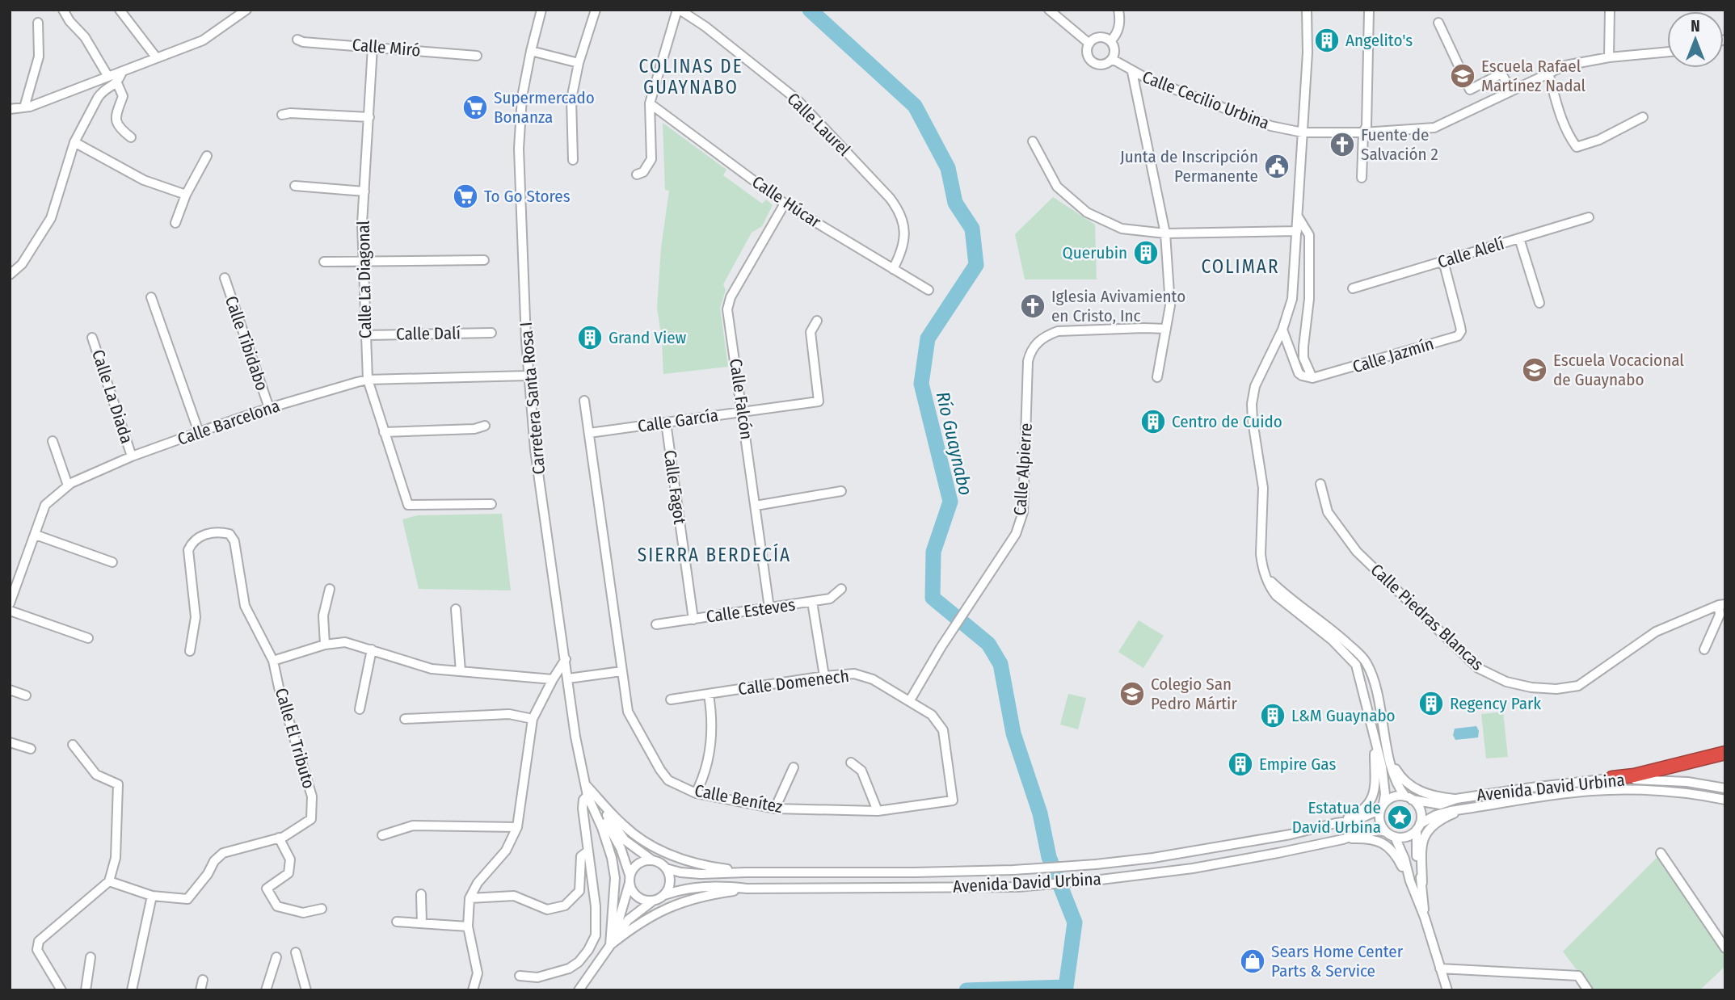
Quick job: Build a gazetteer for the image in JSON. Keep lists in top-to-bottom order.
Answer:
{
  "streets": {
    "street": [
      "Calle Miró",
      "Calle Cecilio Urbina",
      "Calle Laurel",
      "Calle Húcar",
      "Calle Alelí",
      "Calle La Diagonal",
      "Calle Dalí",
      "Calle Tibidabo",
      "Calle Jazmín",
      "Calle La Diada",
      "Carretera Santa Rosa I",
      "Calle Falcón",
      "Calle García",
      "Calle Barcelona",
      "Calle Alpierre",
      "Calle Fagot",
      "Calle Esteves",
      "Calle Piedras Blancas",
      "Calle Domenech",
      "Calle El Tributo",
      "Avenida David Urbina",
      "Calle Benítez"
    ]
  },
  "crossings": [
    ["Calle Miró", "Calle La Diagonal"],
    ["Calle Laurel", "Calle Húcar"],
    ["Calle Húcar", "Calle Falcón"],
    ["Calle Alelí", "Calle Jazmín"],
    ["Calle La Diagonal", "Calle Dalí"],
    ["Calle La Diagonal", "Calle Barcelona"],
    ["Calle Tibidabo", "Calle Barcelona"],
    ["Calle La Diada", "Calle Barcelona"],
    ["Carretera Santa Rosa I", "Calle Barcelona"],
    ["Carretera Santa Rosa I", "Avenida David Urbina"],
    ["Calle Falcón", "Calle García"],
    ["Calle Falcón", "Calle Esteves"],
    ["Calle García", "Calle Fagot"],
    ["Calle García", "Calle Benítez"],
    ["Calle Alpierre", "Calle Domenech"],
    ["Calle Alpierre", "Calle Benítez"],
    ["Calle Fagot", "Calle Esteves"],
    ["Calle Domenech", "Calle Benítez"]
  ],
  "districts": ["COLINAS DE GUAYNABO", "COLIMAR", "SIERRA BERDECÍA"],
  "water": ["Río Guaynabo"],
  "places": {
    "building": [
      "Angelito's",
      "Querubin",
      "Grand View",
      "Centro de Cuido",
      "Regency Park",
      "L&M Guaynabo",
      "Empire Gas"
    ],
    "school or university": ["Escuela Rafael Martínez Nadal", "Escuela Vocacional de Guaynabo", "Colegio San Pedro Mártir"],
    "supermarket": ["Supermercado Bonanza", "To Go Stores"],
    "church": ["Fuente de Salvación 2", "Iglesia Avivamiento en Cristo, Inc"],
    "public building": ["Junta de Inscripción Permanente"],
    "place": ["Estatua de David Urbina"],
    "shop": ["Sears Home Center Parts & Service"]
  },
  "north": "top"
}
